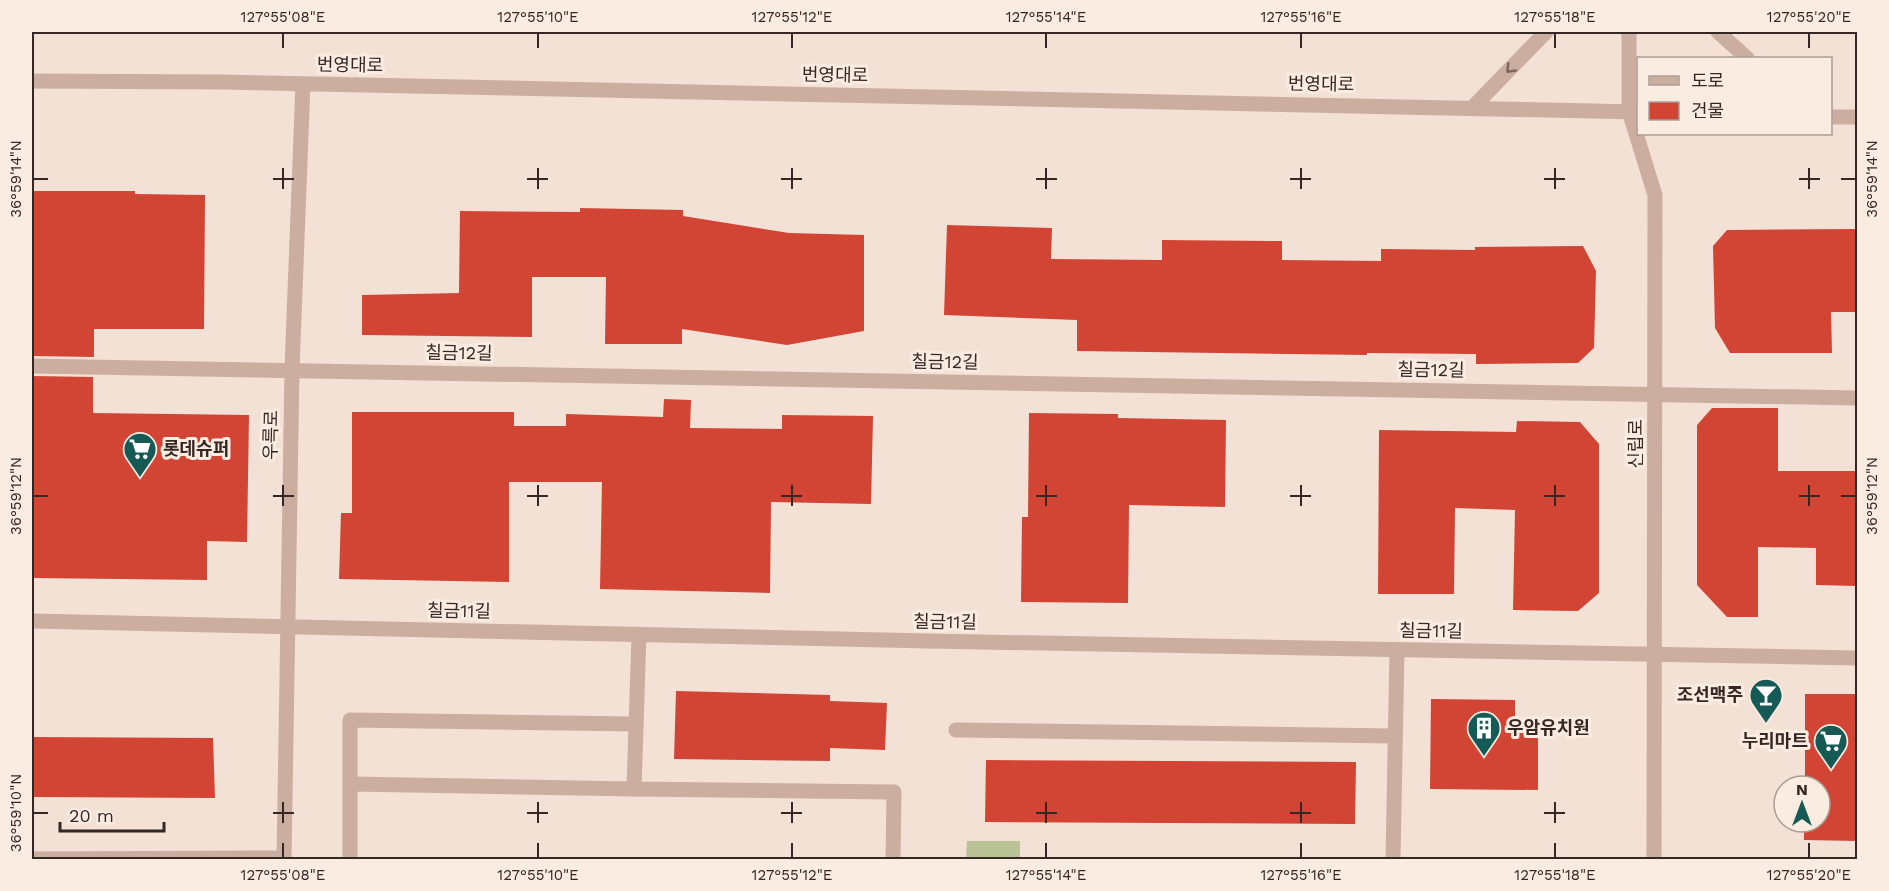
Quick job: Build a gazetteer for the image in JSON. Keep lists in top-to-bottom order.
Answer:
{
  "streets": {
    "street": [
      "번영대로",
      "칠금12길",
      "우륵로",
      "신립로",
      "칠금11길"
    ]
  },
  "crossings": [
    ["번영대로", "우륵로"],
    ["번영대로", "신립로"],
    ["칠금12길", "우륵로"],
    ["칠금12길", "신립로"],
    ["우륵로", "칠금11길"],
    ["신립로", "칠금11길"]
  ],
  "places": {
    "supermarket": ["롯데슈퍼", "누리마트"],
    "bar": ["조선맥주"],
    "building": ["우암유치원"]
  },
  "legend": ["도로", "건물"],
  "scale_bar": "20 m",
  "north": "top",
  "coordinates": [
    "127°55'08\"E",
    "127°55'10\"E",
    "127°55'12\"E",
    "127°55'14\"E",
    "127°55'16\"E",
    "127°55'18\"E",
    "127°55'20\"E",
    "36°59'14\"N",
    "36°59'12\"N",
    "36°59'10\"N"
  ]
}
